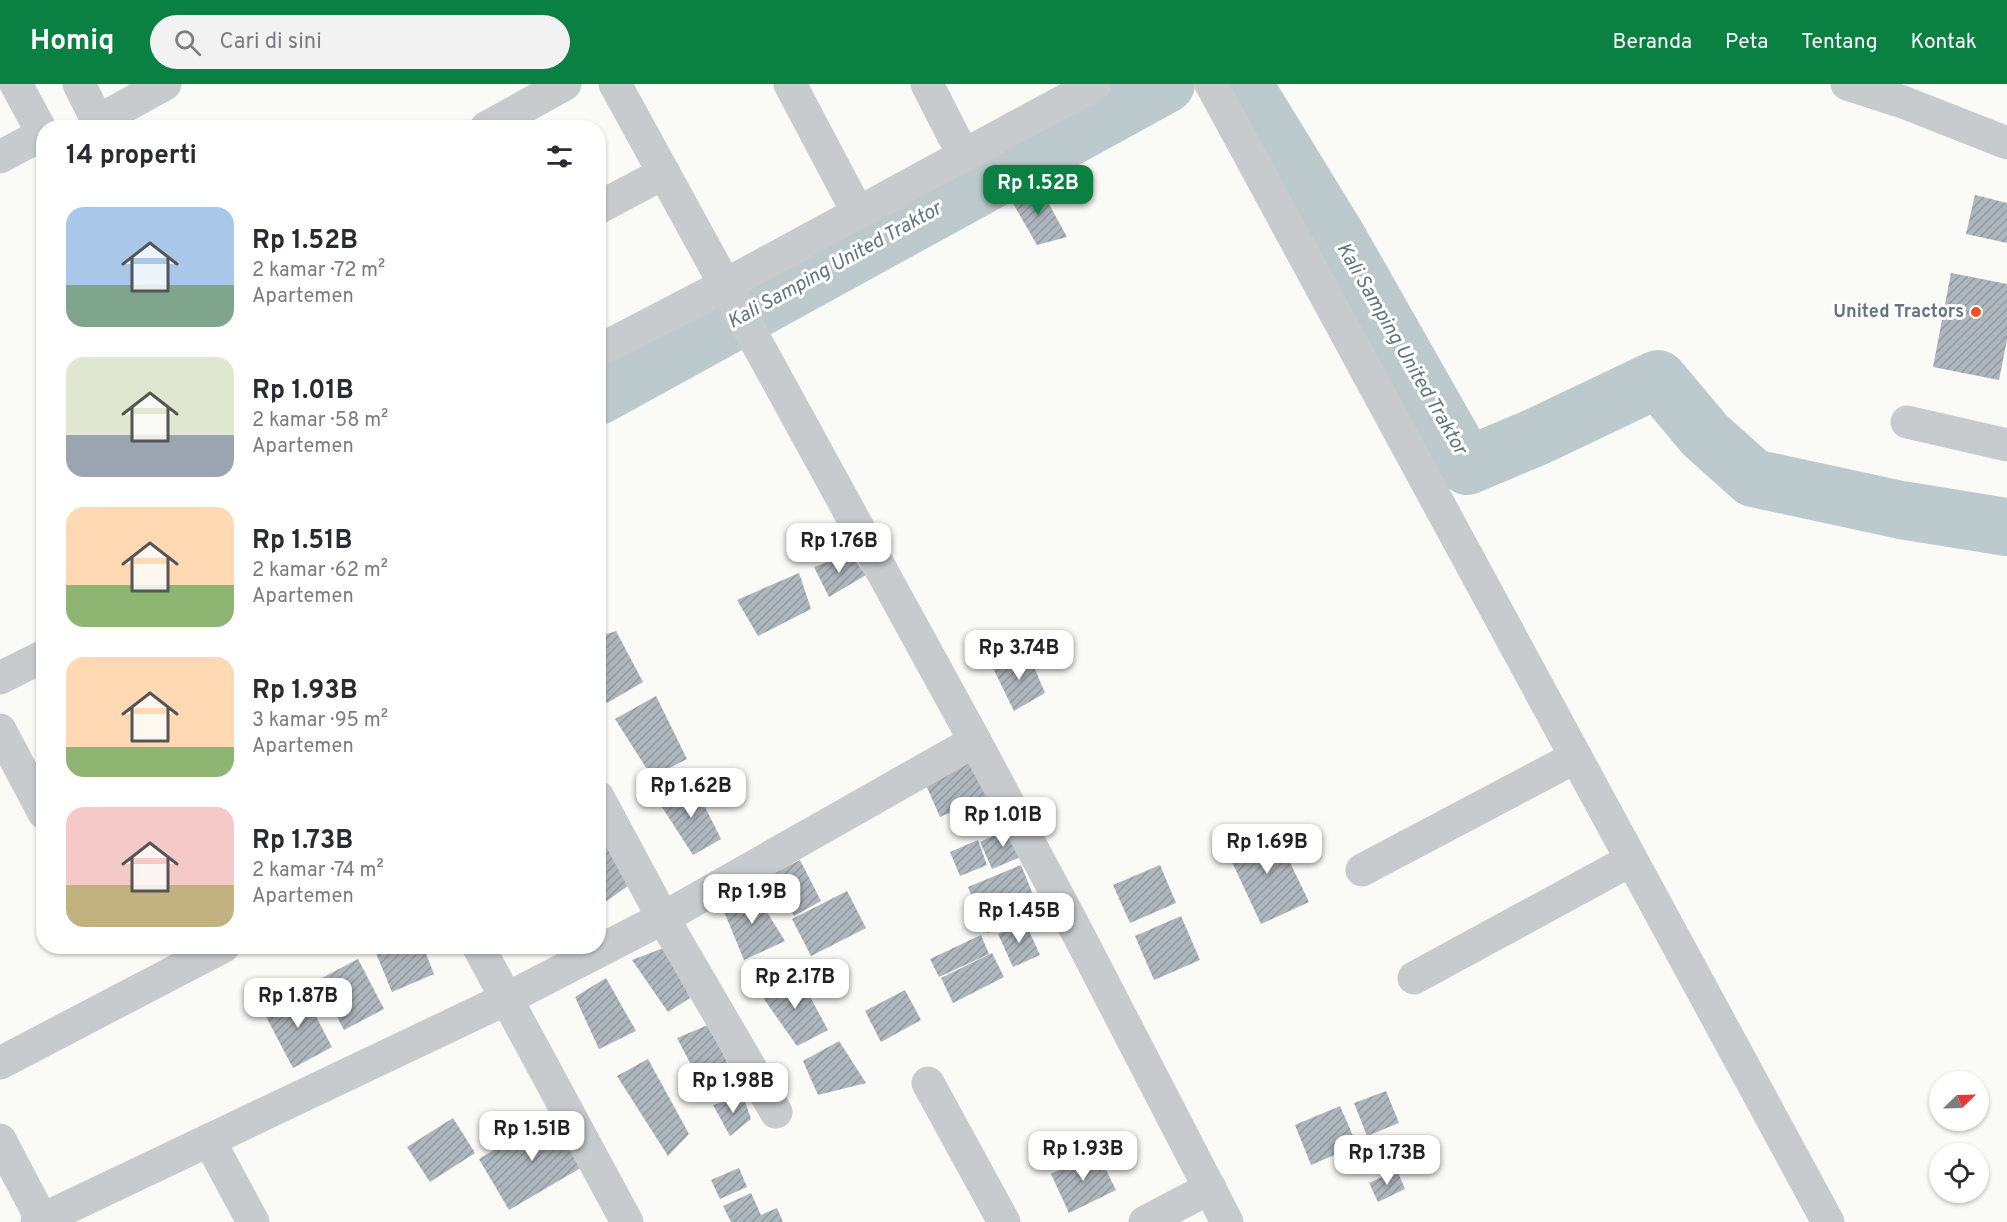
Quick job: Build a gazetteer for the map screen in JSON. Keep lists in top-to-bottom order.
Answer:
{
  "water": ["Kali Samping United Traktor"],
  "places": ["United Tractors"],
  "north": "top right",
  "page": {
    "header": "Homiq",
    "search": "Cari di sini",
    "nav": [
      "Beranda",
      "Peta",
      "Tentang",
      "Kontak"
    ],
    "heading": "14 properti",
    "price": [
      "Rp 1.52B",
      "Rp 1.76B",
      "Rp 3.74B",
      "Rp 1.62B",
      "Rp 1.01B",
      "Rp 1.69B",
      "Rp 1.9B",
      "Rp 1.45B",
      "Rp 2.17B",
      "Rp 1.87B",
      "Rp 1.98B",
      "Rp 1.51B",
      "Rp 1.93B",
      "Rp 1.73B"
    ],
    "list": [
      {
        "name": "Rp 1.52B",
        "note": "2 kamar · 72 m² · Apartemen"
      },
      {
        "name": "Rp 1.01B",
        "note": "2 kamar · 58 m² · Apartemen"
      },
      {
        "name": "Rp 1.51B",
        "note": "2 kamar · 62 m² · Apartemen"
      },
      {
        "name": "Rp 1.93B",
        "note": "3 kamar · 95 m² · Apartemen"
      },
      {
        "name": "Rp 1.73B",
        "note": "2 kamar · 74 m² · Apartemen"
      }
    ]
  }
}
